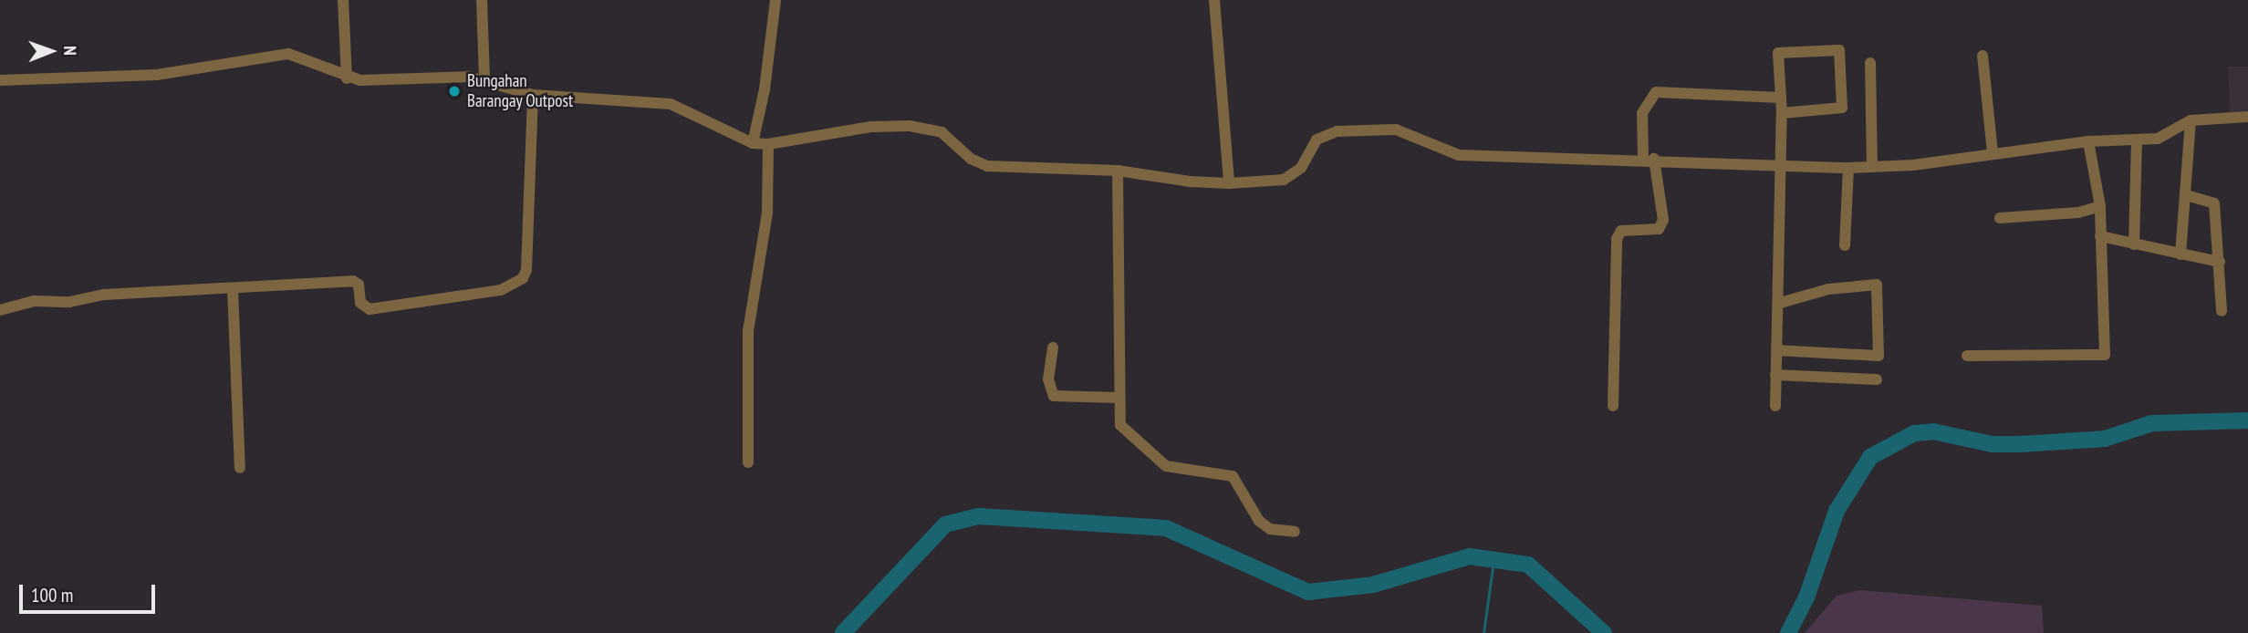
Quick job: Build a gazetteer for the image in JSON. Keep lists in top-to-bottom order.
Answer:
{
  "places": ["Bungahan Barangay Outpost"],
  "scale_bar": "100 m",
  "north": "right"
}
